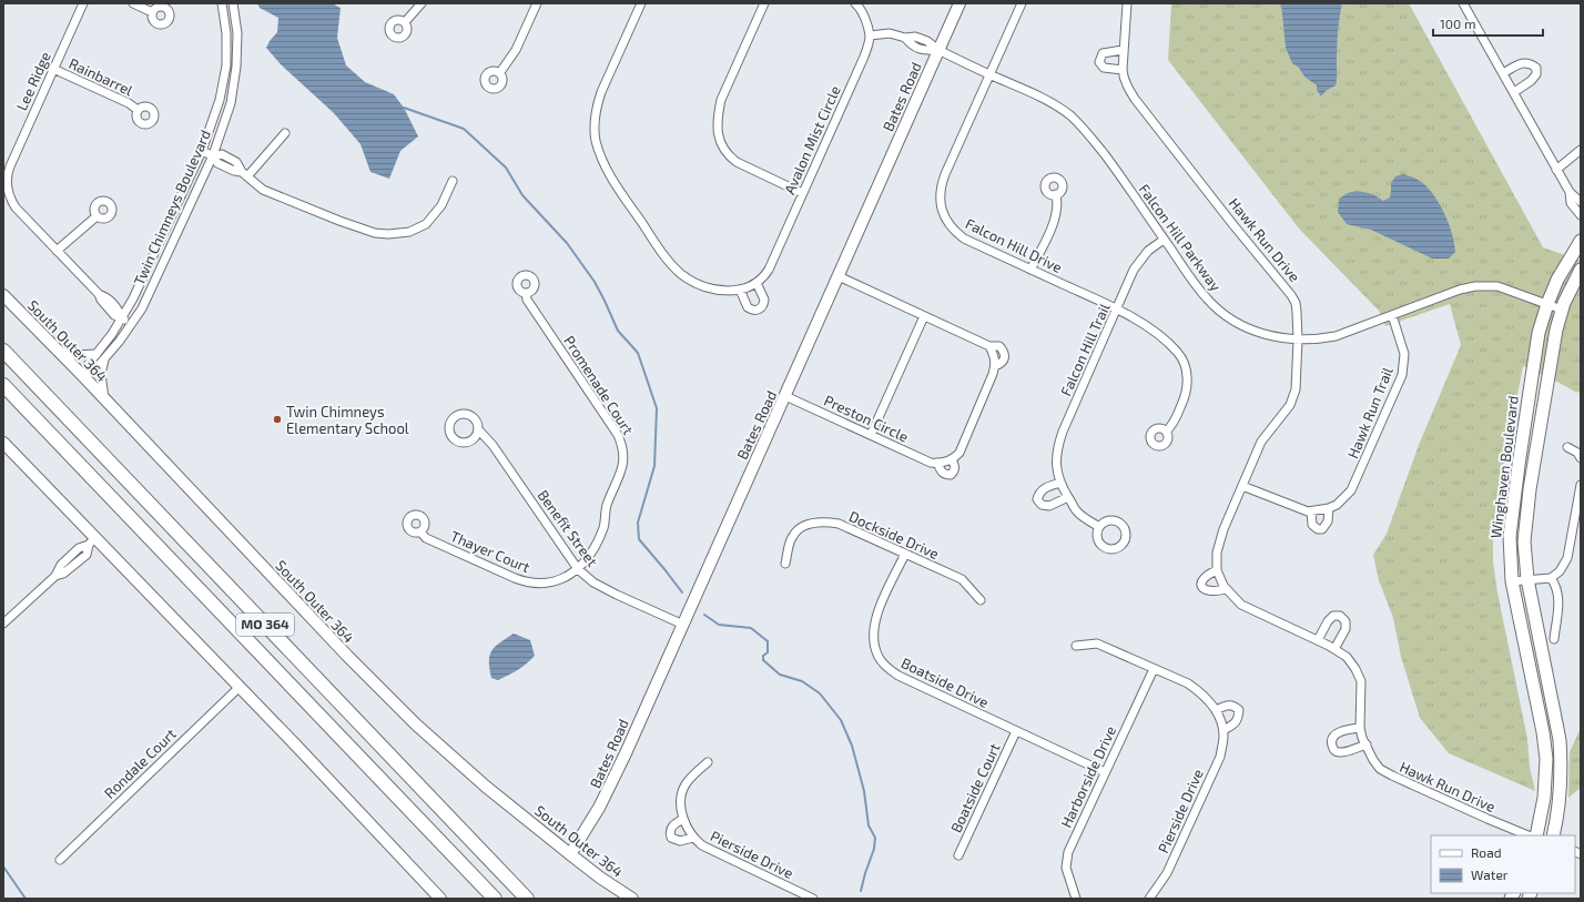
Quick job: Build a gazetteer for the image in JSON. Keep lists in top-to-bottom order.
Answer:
{
  "streets": {
    "highway": ["MO 364"],
    "main road": ["Winghaven Boulevard"],
    "street": [
      "Rainbarrel",
      "Lee Ridge",
      "Bates Road",
      "Avalon Mist Circle",
      "Twin Chimneys Boulevard",
      "Falcon Hill Parkway",
      "Hawk Run Drive",
      "Falcon Hill Drive",
      "South Outer 364",
      "Falcon Hill Trail",
      "Promenade Court",
      "Hawk Run Trail",
      "Preston Circle",
      "Benefit Street",
      "Dockside Drive",
      "Thayer Court",
      "Boatside Drive",
      "Rondale Court",
      "Harborside Drive",
      "Boatside Court",
      "Pierside Drive"
    ]
  },
  "crossings": [
    ["Rainbarrel", "Lee Ridge"],
    ["Lee Ridge", "Twin Chimneys Boulevard"],
    ["Bates Road", "Falcon Hill Parkway"],
    ["Bates Road", "South Outer 364"],
    ["Bates Road", "Preston Circle"],
    ["Bates Road", "Benefit Street"],
    ["Avalon Mist Circle", "Falcon Hill Parkway"],
    ["Twin Chimneys Boulevard", "South Outer 364"],
    ["Falcon Hill Parkway", "Hawk Run Drive"],
    ["Falcon Hill Parkway", "Falcon Hill Drive"],
    ["Falcon Hill Parkway", "Falcon Hill Trail"],
    ["Falcon Hill Parkway", "Hawk Run Trail"],
    ["Falcon Hill Parkway", "Winghaven Boulevard"],
    ["Hawk Run Drive", "Hawk Run Trail"],
    ["Falcon Hill Drive", "Falcon Hill Trail"],
    ["Promenade Court", "Benefit Street"],
    ["Promenade Court", "Thayer Court"],
    ["Benefit Street", "Thayer Court"],
    ["Dockside Drive", "Boatside Drive"],
    ["Boatside Drive", "Harborside Drive"],
    ["Boatside Drive", "Boatside Court"],
    ["Harborside Drive", "Pierside Drive"]
  ],
  "places": ["Twin Chimneys Elementary School"],
  "legend": ["Road", "Water"],
  "scale_bar": "100 m"
}
